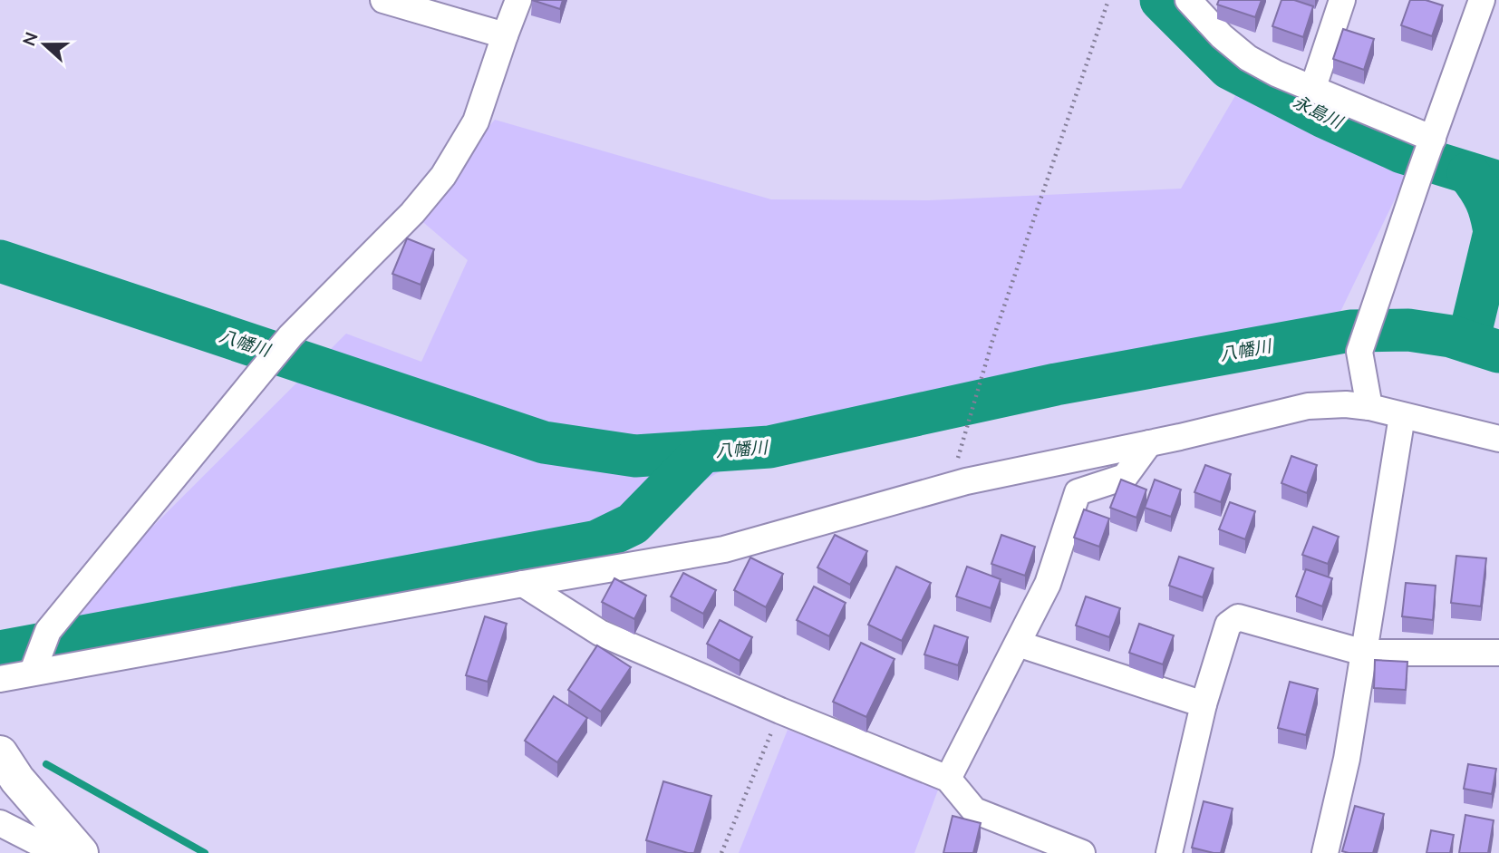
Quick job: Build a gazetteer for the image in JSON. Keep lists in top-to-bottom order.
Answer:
{
  "water": ["永島川", "八幡川"],
  "north": "left"
}
